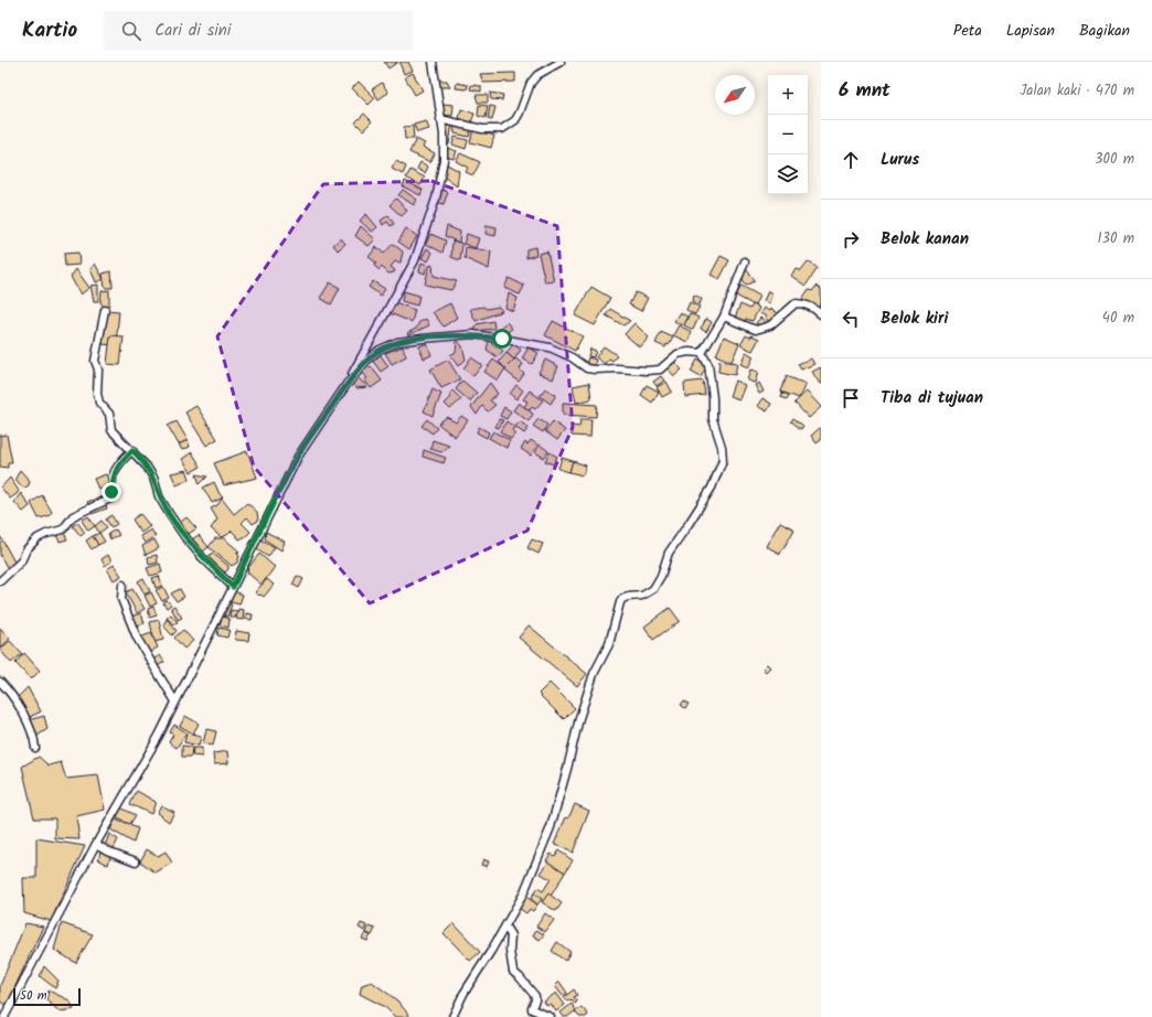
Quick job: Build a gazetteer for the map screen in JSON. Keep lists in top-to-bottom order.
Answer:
{
  "scale_bar": "50 m",
  "north": "bottom left",
  "page": {
    "header": "Kartio",
    "search": "Cari di sini",
    "nav": ["Peta", "Lapisan", "Bagikan"],
    "heading": ["6 mnt", "Jalan kaki · 470 m"],
    "map_buttons": ["+", "−"],
    "list": [
      ["Lurus", "300 m"],
      ["Belok kanan", "130 m"],
      ["Belok kiri", "40 m"],
      "Tiba di tujuan"
    ],
    "scale": "50 m"
  }
}
